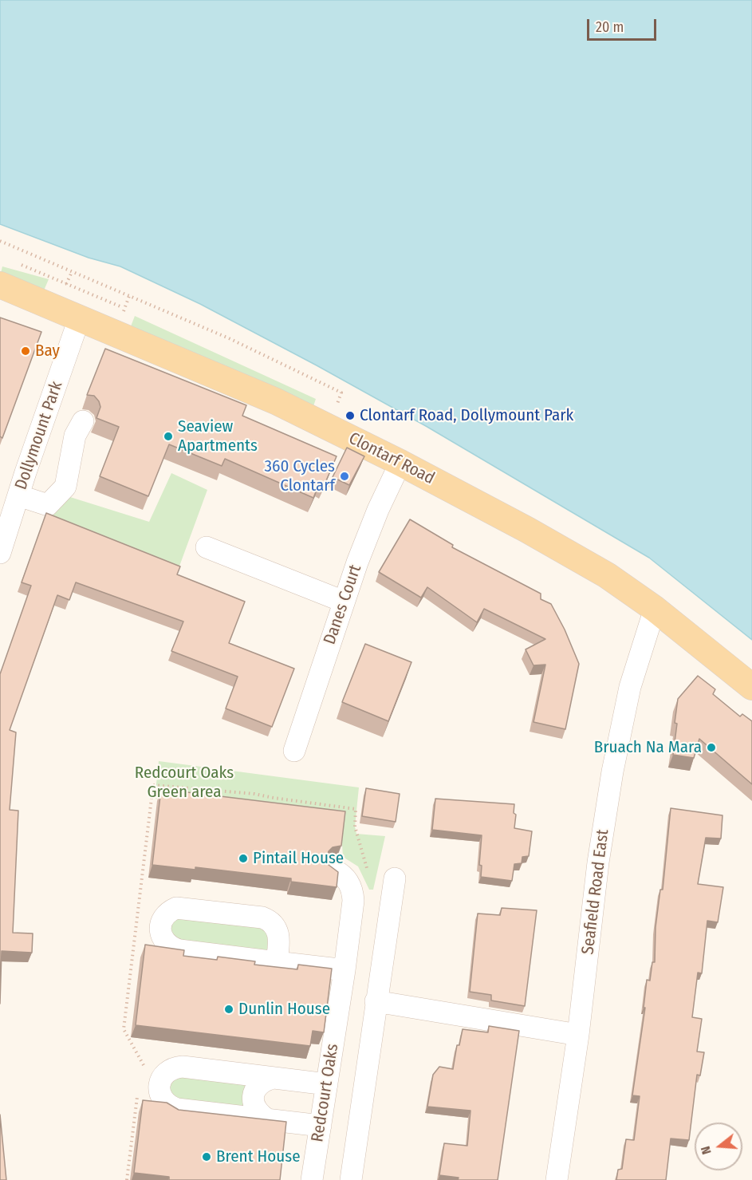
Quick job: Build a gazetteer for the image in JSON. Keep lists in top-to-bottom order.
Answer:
{
  "streets": {
    "main road": ["Clontarf Road"],
    "street": [
      "Dollymount Park",
      "Danes Court",
      "Seafield Road East",
      "Redcourt Oaks"
    ]
  },
  "crossings": [
    ["Dollymount Park", "Clontarf Road"],
    ["Clontarf Road", "Danes Court"],
    ["Clontarf Road", "Seafield Road East"]
  ],
  "parks": ["Redcourt Oaks Green area"],
  "places": [
    "Bay",
    "Clontarf Road, Dollymount Park",
    "Seaview Apartments",
    "360 Cycles Clontarf",
    "Bruach Na Mara",
    "Pintail House",
    "Dunlin House",
    "Brent House"
  ],
  "scale_bar": "20 m",
  "north": "left"
}
